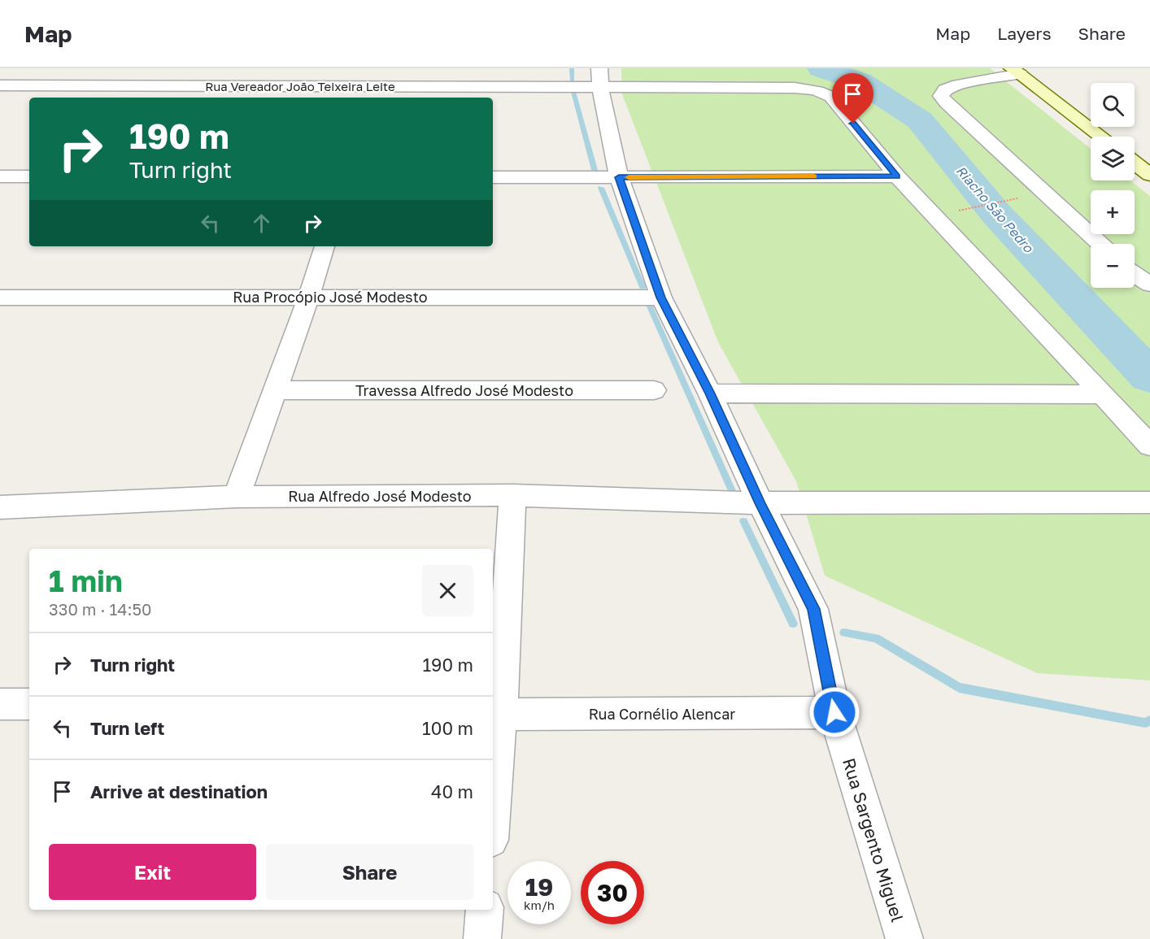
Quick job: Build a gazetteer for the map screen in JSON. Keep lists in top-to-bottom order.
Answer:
{
  "streets": {
    "street": [
      "Rua Vereador João Teixeira Leite",
      "Rua Procópio José Modesto",
      "Travessa Alfredo José Modesto",
      "Rua Alfredo José Modesto",
      "Rua Cornélio Alencar",
      "Rua Sargento Miguel"
    ]
  },
  "crossings": [
    ["Rua Vereador João Teixeira Leite", "Rua Sargento Miguel"],
    ["Rua Procópio José Modesto", "Rua Sargento Miguel"],
    ["Rua Alfredo José Modesto", "Rua Sargento Miguel"],
    ["Rua Cornélio Alencar", "Rua Sargento Miguel"]
  ],
  "water": ["Riacho São Pedro"],
  "page": {
    "header": "Map",
    "nav": ["Map", "Layers", "Share"],
    "map_buttons": ["+", "−"],
    "turn": ["190 m", "Turn right"],
    "heading": ["1 min", "330 m · 14:50"],
    "list": [
      {
        "name": "Turn right",
        "value": "190 m"
      },
      {
        "name": "Turn left",
        "value": "100 m"
      },
      {
        "name": "Arrive at destination",
        "value": "40 m"
      }
    ],
    "buttons": ["Exit", "Share"],
    "speed": "19 km/h",
    "limit": "30"
  }
}
